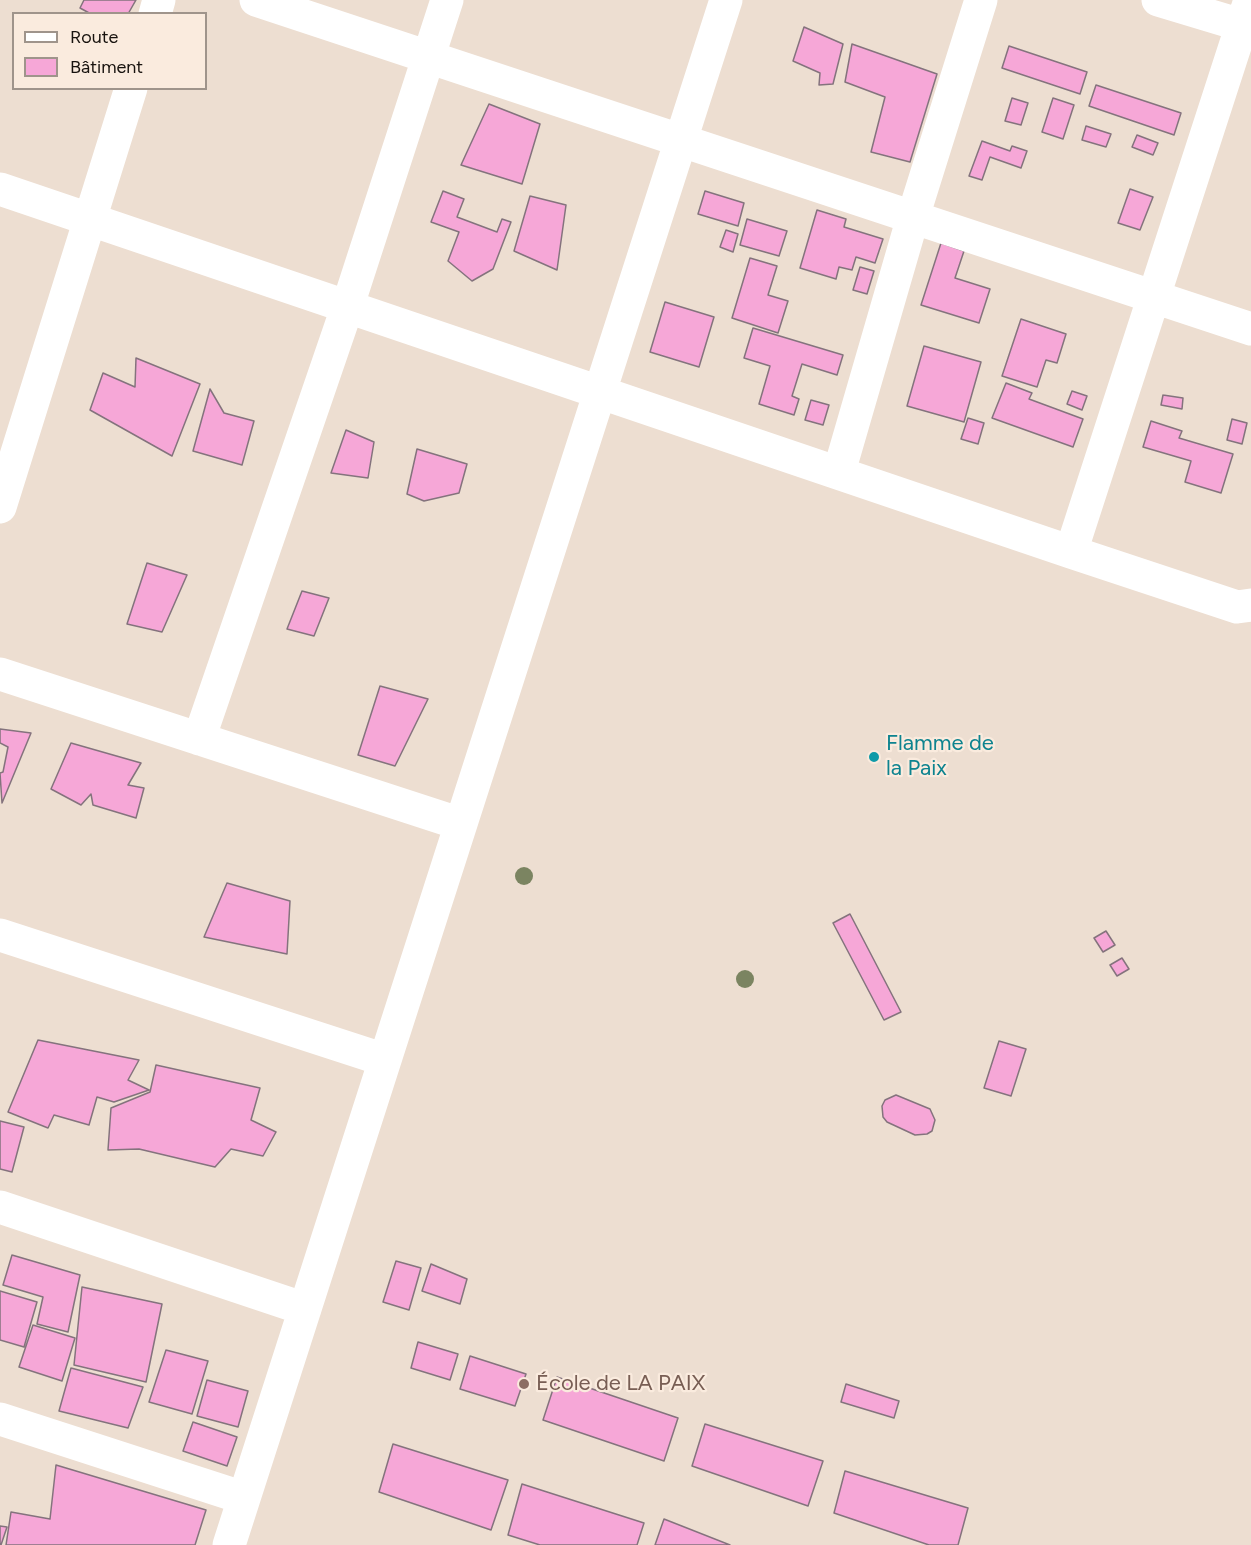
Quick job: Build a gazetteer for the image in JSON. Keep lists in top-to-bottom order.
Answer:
{
  "places": ["Flamme de la Paix", "École de LA PAIX"],
  "legend": ["Route", "Bâtiment"]
}
